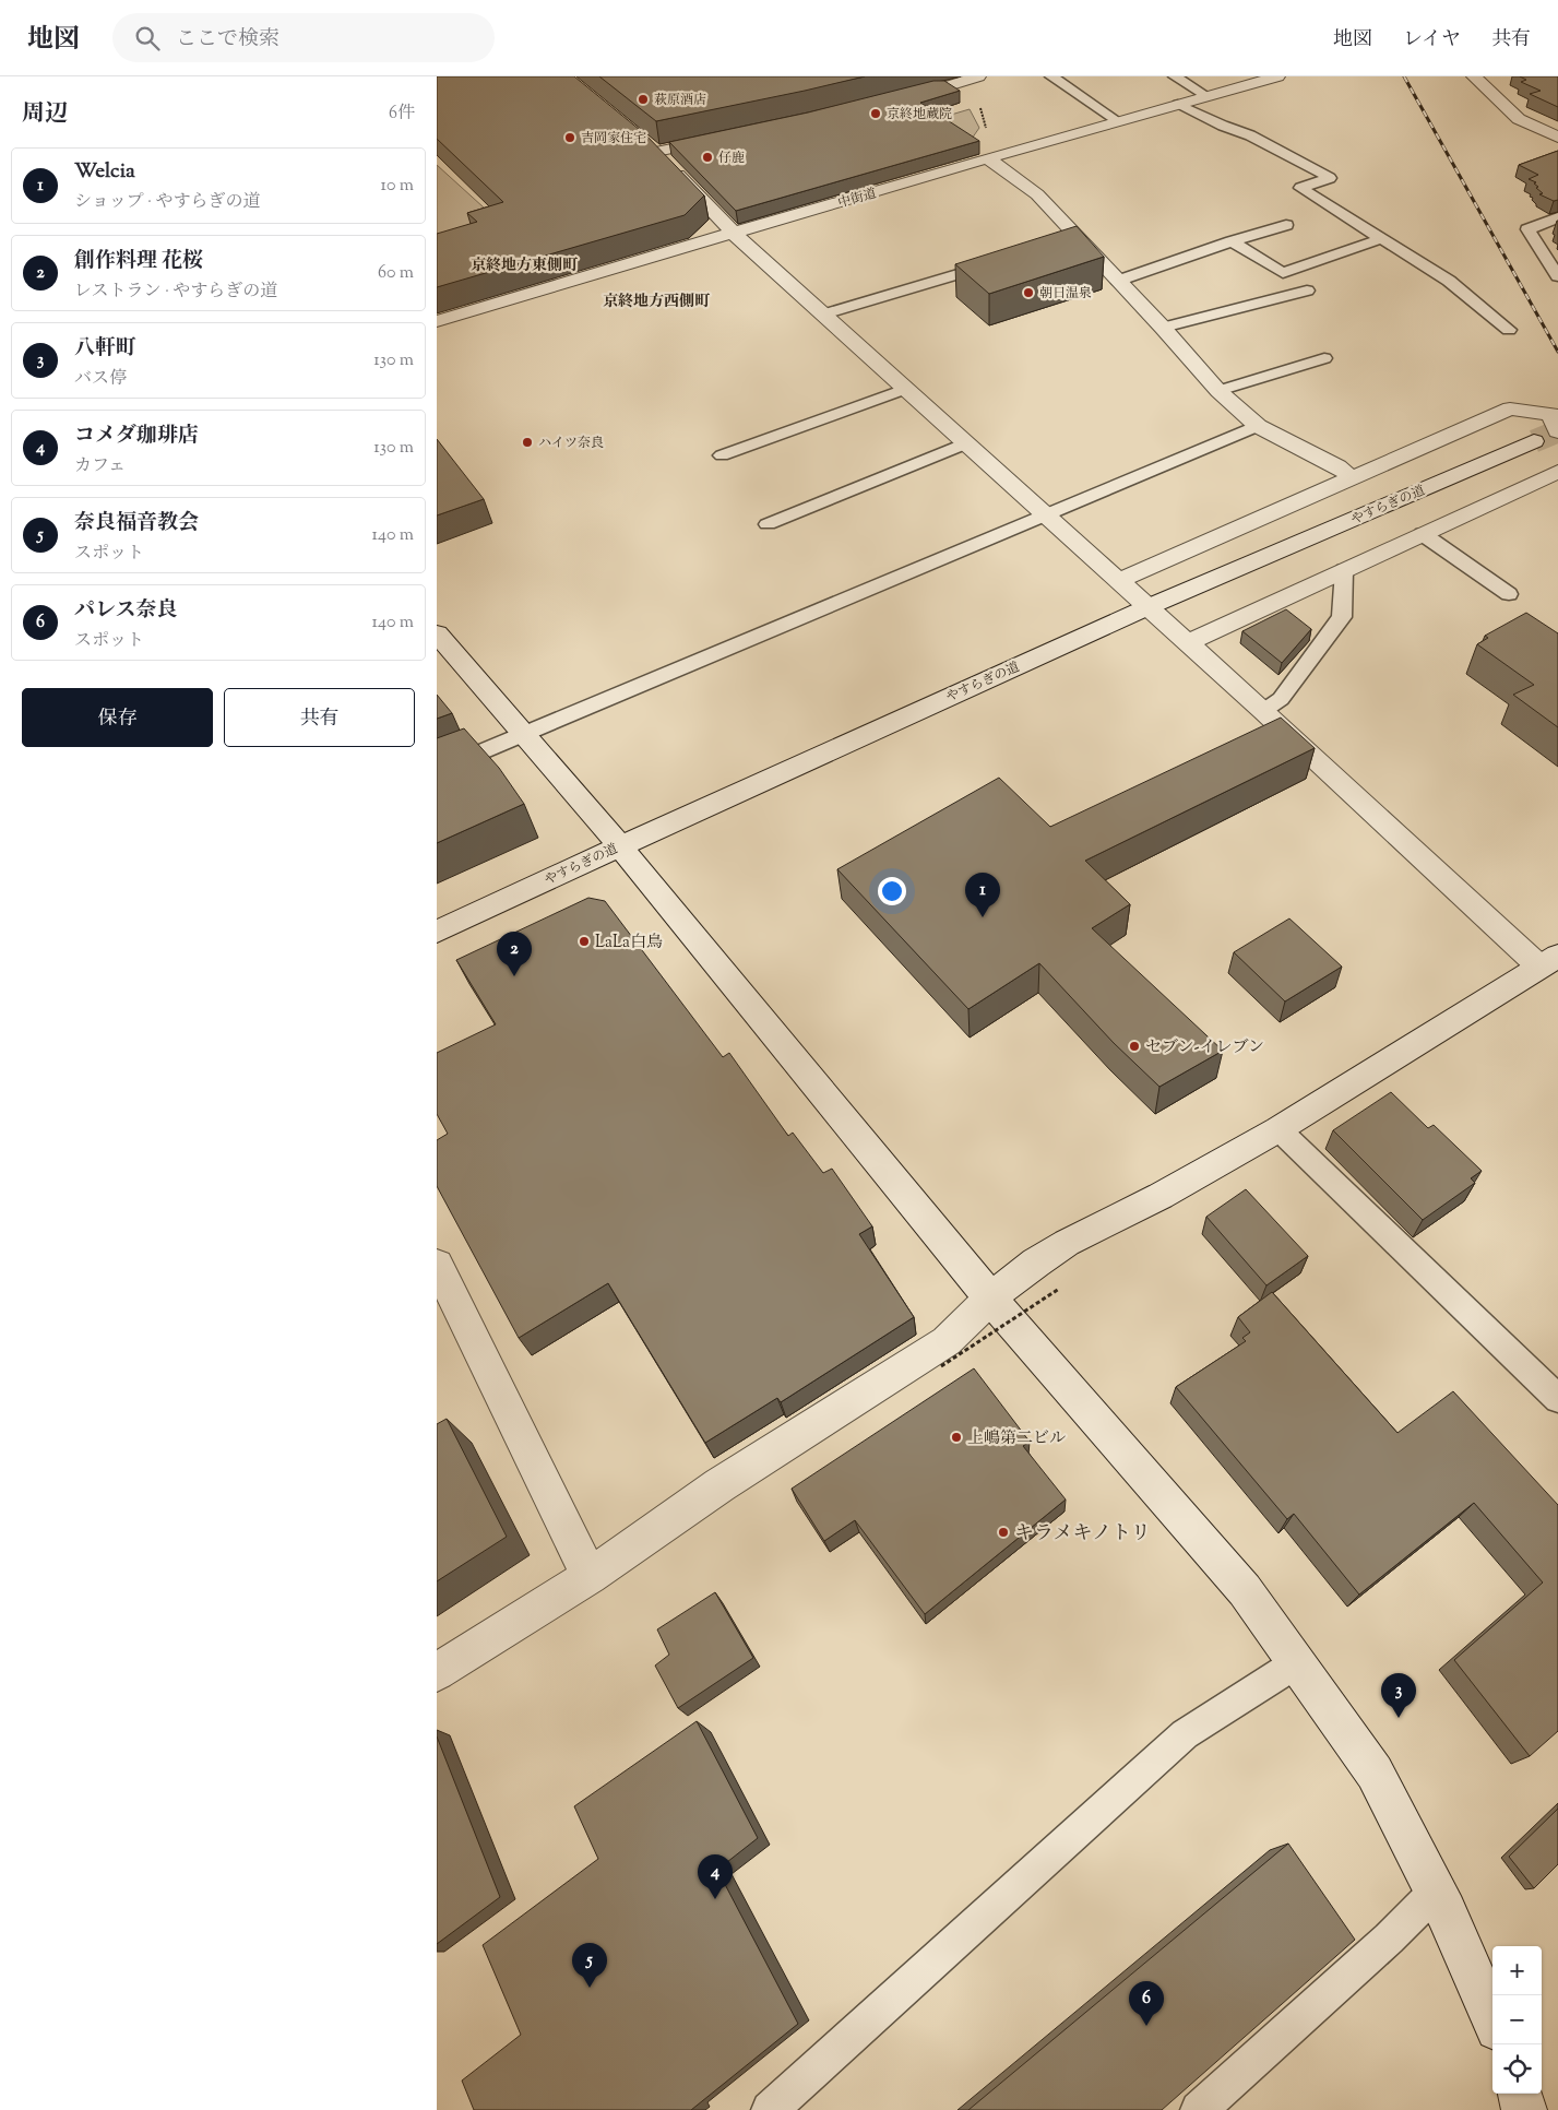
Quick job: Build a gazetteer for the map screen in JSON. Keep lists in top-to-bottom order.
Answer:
{
  "streets": {
    "street": ["中街道", "やすらぎの道"]
  },
  "districts": ["京終地方東側町", "京終地方西側町"],
  "places": [
    "萩原酒店",
    "京終地蔵院",
    "吉岡家住宅",
    "仔鹿",
    "朝日温泉",
    "ハイツ奈良",
    "LaLa白鳥",
    "セブン-イレブン",
    "上嶋第二ビル",
    "キラメキノトリ"
  ],
  "page": {
    "header": "地図",
    "search": "ここで検索",
    "nav": ["地図", "レイヤ", "共有"],
    "heading": ["周辺", "6件"],
    "list": [
      {
        "mark": "1",
        "name": "Welcia",
        "note": "ショップ · やすらぎの道",
        "value": "10 m"
      },
      {
        "mark": "2",
        "name": "創作料理 花桜",
        "note": "レストラン · やすらぎの道",
        "value": "60 m"
      },
      {
        "mark": "3",
        "name": "八軒町",
        "note": "バス停",
        "value": "130 m"
      },
      {
        "mark": "4",
        "name": "コメダ珈琲店",
        "note": "カフェ",
        "value": "130 m"
      },
      {
        "mark": "5",
        "name": "奈良福音教会",
        "note": "スポット",
        "value": "140 m"
      },
      {
        "mark": "6",
        "name": "パレス奈良",
        "note": "スポット",
        "value": "140 m"
      }
    ],
    "buttons": ["保存", "共有"],
    "pins": [
      "1",
      "2",
      "3",
      "4",
      "5",
      "6"
    ],
    "map_buttons": ["+", "−"]
  }
}
